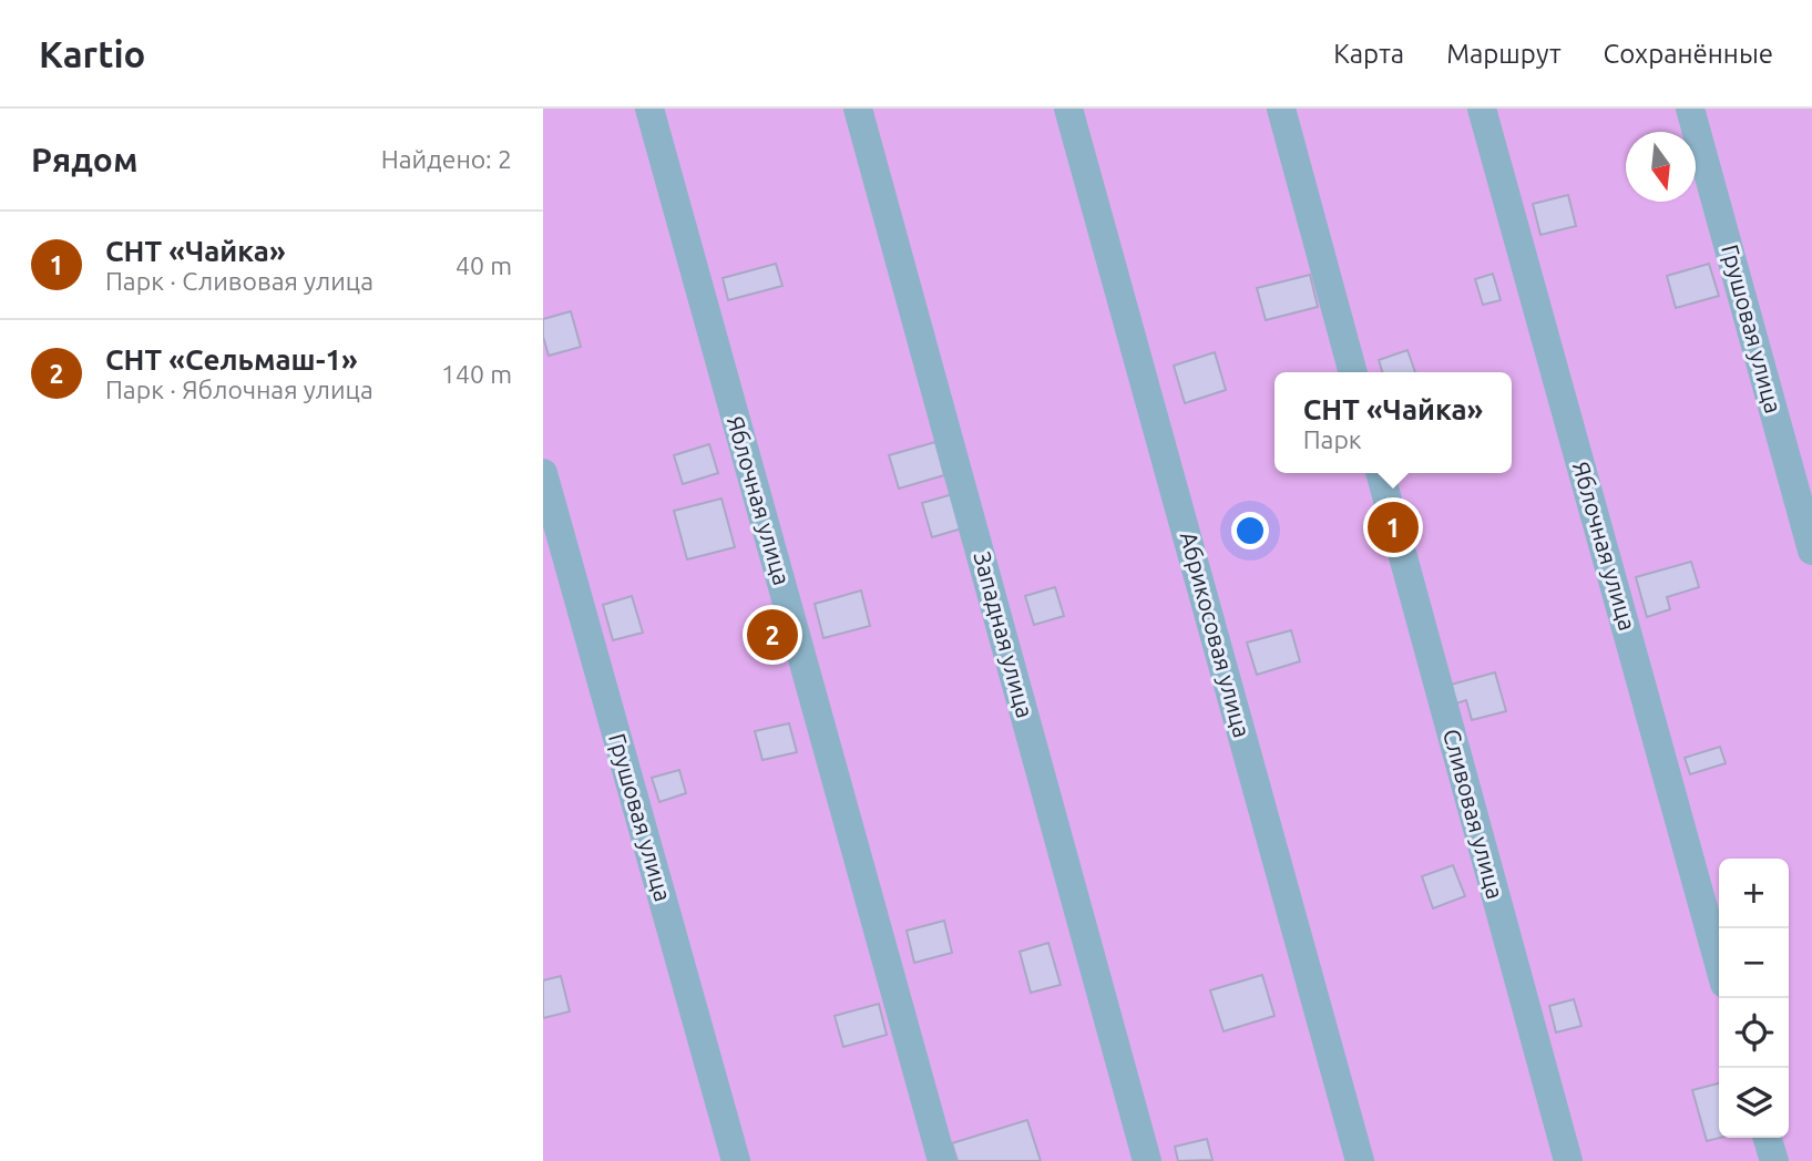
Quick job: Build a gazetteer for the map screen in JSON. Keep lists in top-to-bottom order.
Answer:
{
  "streets": {
    "street": [
      "Грушовая улица",
      "Яблочная улица",
      "Западная улица",
      "Абрикосовая улица",
      "Сливовая улица"
    ]
  },
  "north": "bottom",
  "page": {
    "header": "Kartio",
    "nav": ["Карта", "Маршрут", "Сохранённые"],
    "heading": ["Рядом", "Найдено: 2"],
    "list": [
      {
        "mark": "1",
        "name": "СНТ «Чайка»",
        "note": "Парк · Сливовая улица",
        "value": "40 m"
      },
      {
        "mark": "2",
        "name": "СНТ «Сельмаш-1»",
        "note": "Парк · Яблочная улица",
        "value": "140 m"
      }
    ],
    "popup": ["СНТ «Чайка»", "Парк"],
    "pins": ["1", "2"],
    "map_buttons": ["+", "−"]
  }
}
